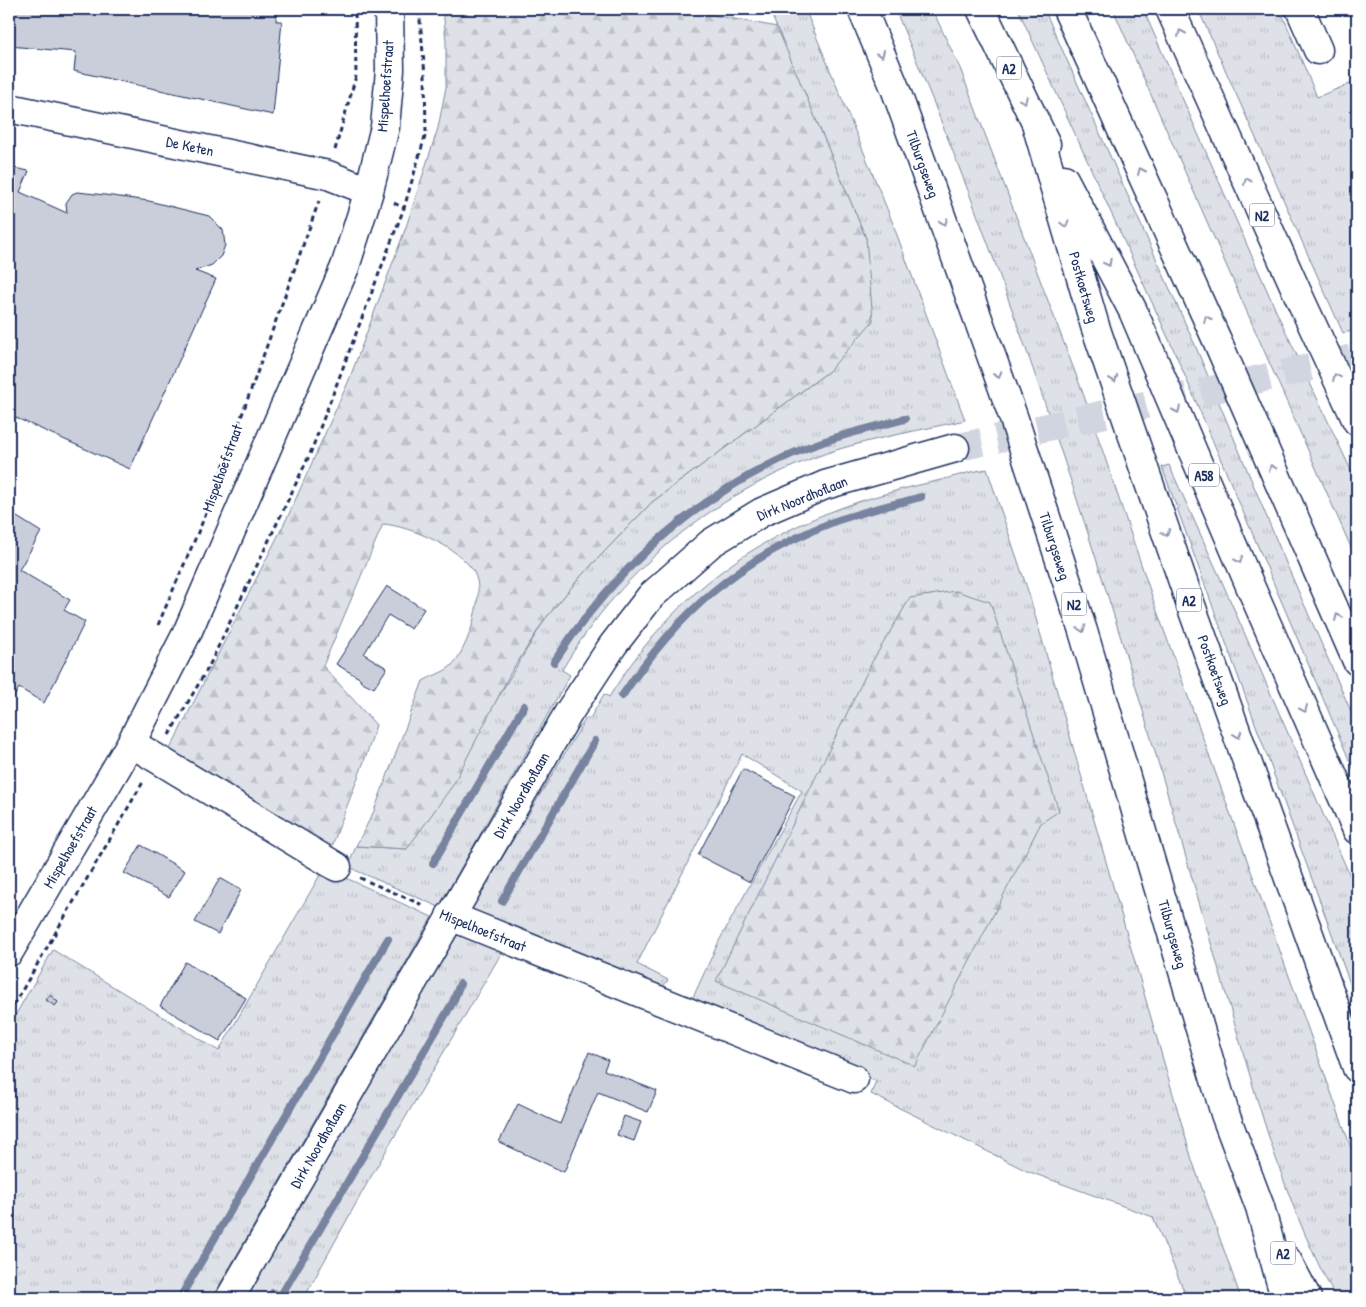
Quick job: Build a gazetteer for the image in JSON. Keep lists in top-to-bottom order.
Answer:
{
  "streets": {
    "main road": [
      "A2",
      "Mispelhoefstraat",
      "De Keten",
      "Tilburgseweg",
      "N2",
      "Postkoetsweg",
      "A58",
      "Dirk Noordhoflaan"
    ]
  },
  "crossings": [
    ["A2", "Tilburgseweg"],
    ["A2", "N2"],
    ["A2", "Postkoetsweg"],
    ["A2", "A58"],
    ["Mispelhoefstraat", "De Keten"],
    ["Mispelhoefstraat", "Dirk Noordhoflaan"],
    ["Tilburgseweg", "N2"],
    ["Postkoetsweg", "A58"]
  ]
}
